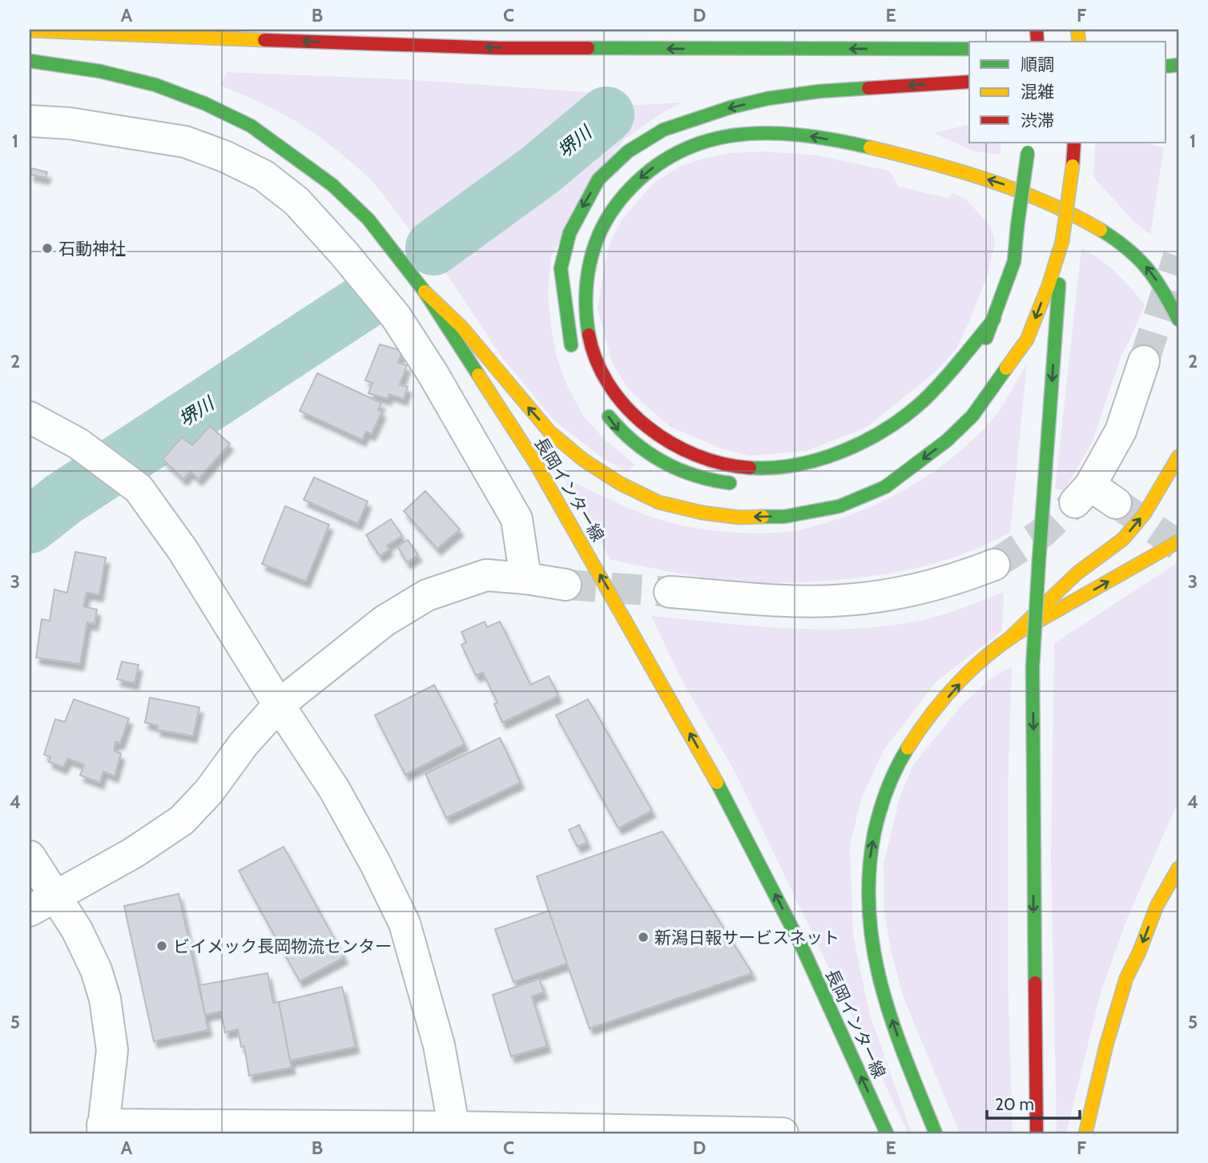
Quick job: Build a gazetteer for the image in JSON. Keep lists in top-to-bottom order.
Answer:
{
  "streets": {
    "main road": ["長岡インター線"]
  },
  "one_way": ["長岡インター線"],
  "water": ["堺川"],
  "places": ["石動神社", "新潟日報サービスネット", "ビイメック長岡物流センター"],
  "legend": ["順調", "混雑", "渋滞"],
  "scale_bar": "20 m",
  "grid": {
    "columns": [
      "A",
      "B",
      "C",
      "D",
      "E",
      "F"
    ],
    "rows": [
      "1",
      "2",
      "3",
      "4",
      "5"
    ]
  }
}
